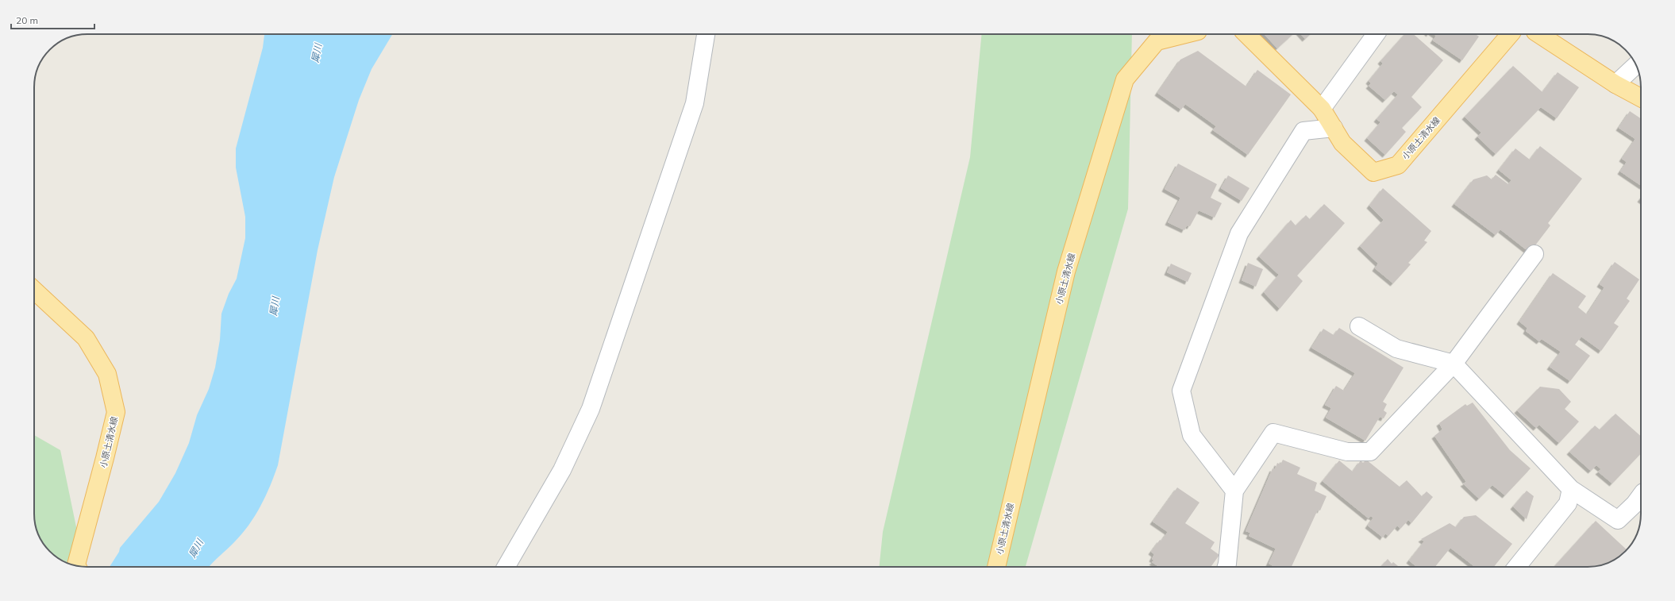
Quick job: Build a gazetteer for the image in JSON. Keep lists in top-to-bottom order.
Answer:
{
  "streets": {
    "main road": ["小原土清水線"]
  },
  "water": ["犀川"],
  "scale_bar": "20 m"
}
